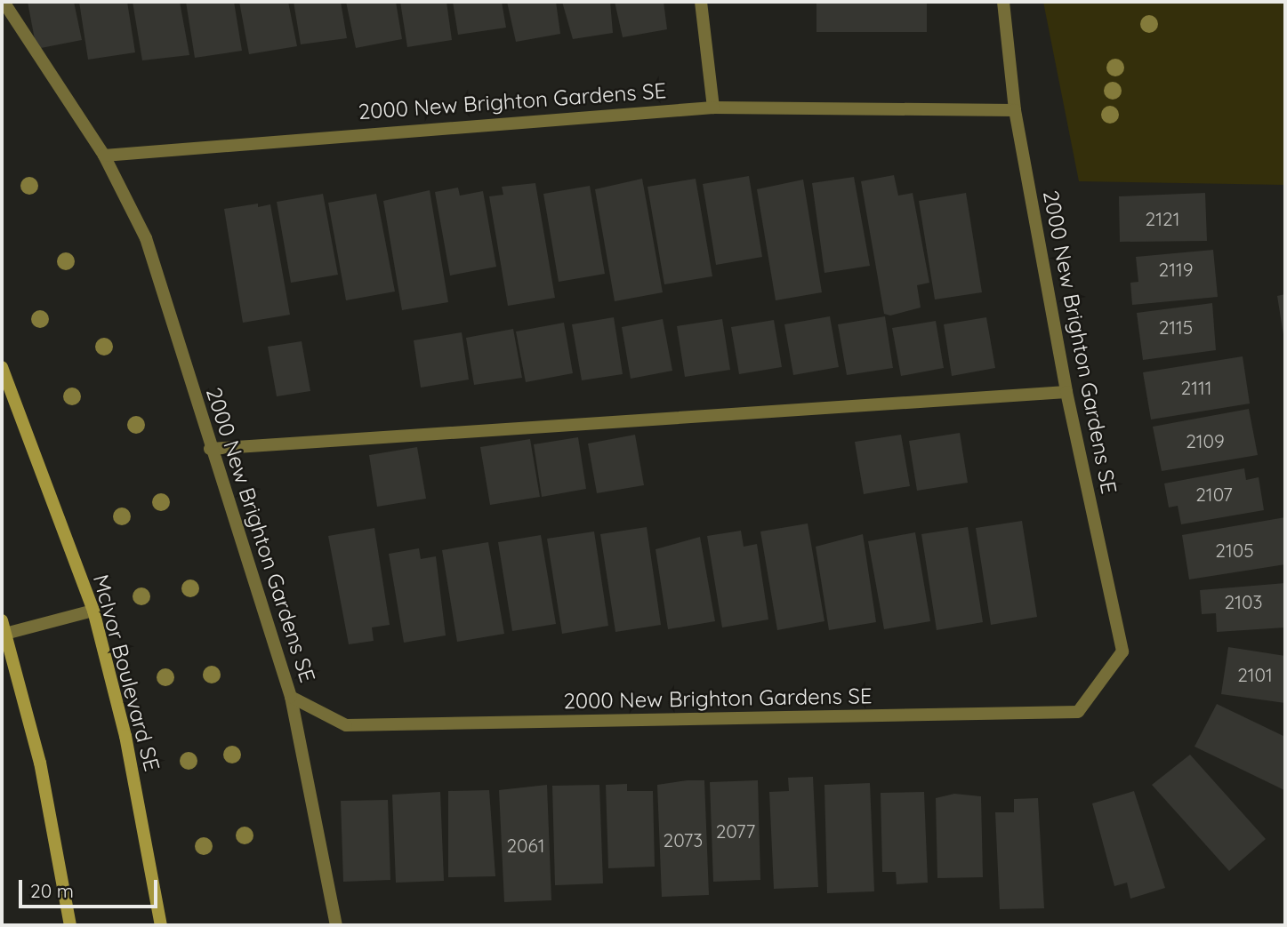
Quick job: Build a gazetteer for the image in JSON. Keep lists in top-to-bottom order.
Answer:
{
  "streets": {
    "main road": ["McIvor Boulevard SE"],
    "street": ["2000 New Brighton Gardens SE"]
  },
  "house_numbers": [
    "2121",
    "2119",
    "2115",
    "2111",
    "2109",
    "2107",
    "2105",
    "2103",
    "2101",
    "2077",
    "2073",
    "2061"
  ],
  "scale_bar": "20 m"
}
